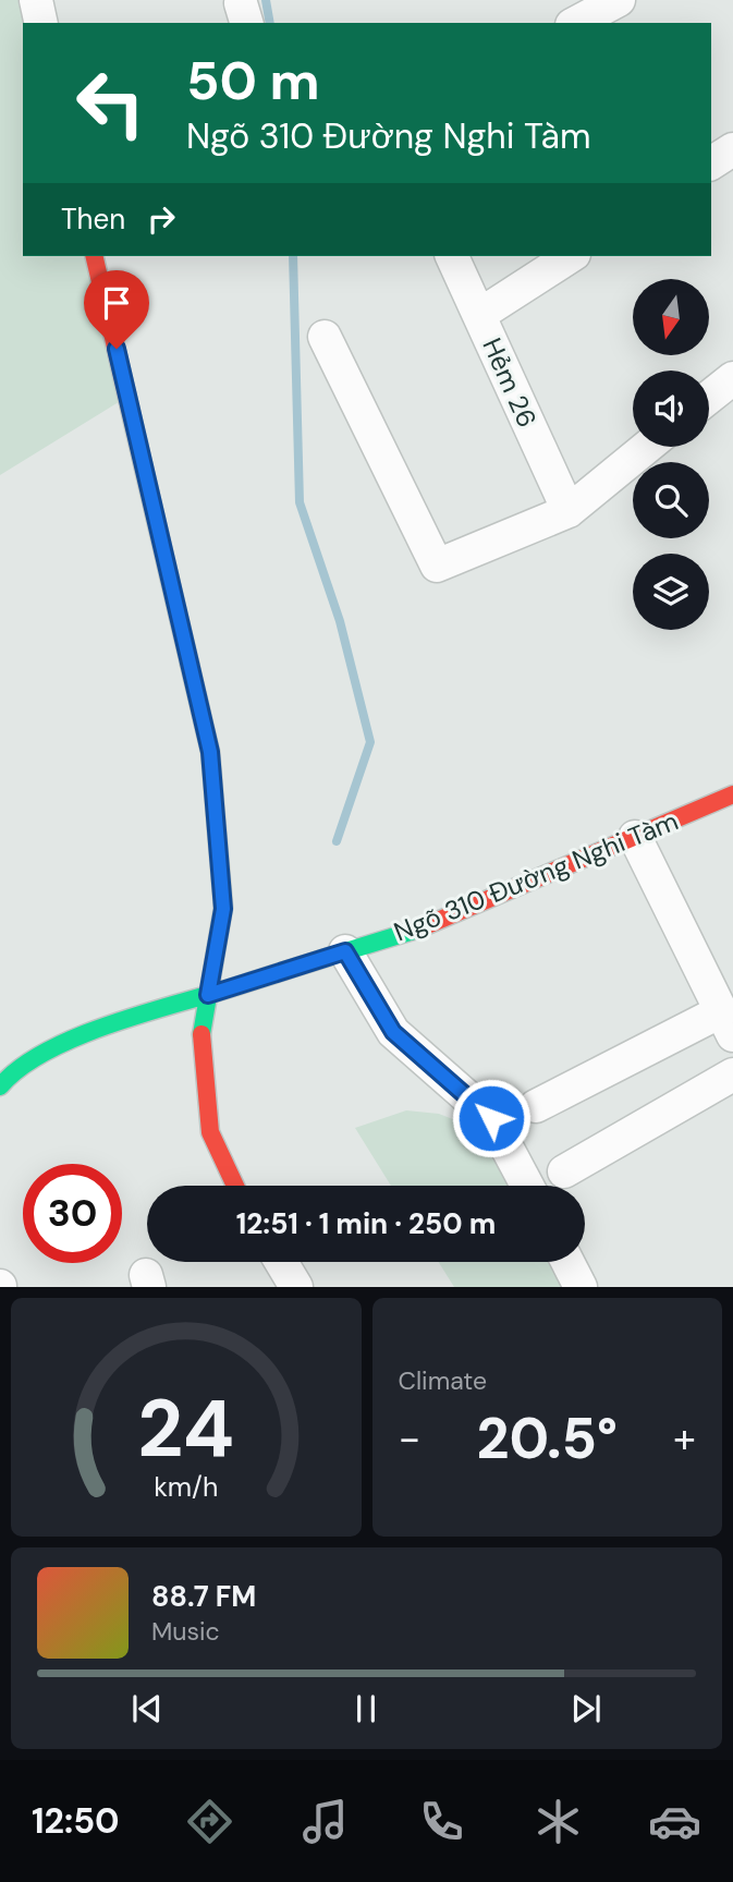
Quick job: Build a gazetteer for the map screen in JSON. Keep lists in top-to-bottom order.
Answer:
{
  "streets": {
    "street": ["Hẻm 26", "Ngõ 310 Đường Nghi Tàm"]
  },
  "north": "bottom",
  "page": {
    "turn": ["50 m", "Ngõ 310 Đường Nghi Tàm"],
    "then": "Then",
    "limit": "30",
    "trip": "12:51 · 1 min · 250 m",
    "tile": "Climate",
    "heat": ["−", "20.5°", "+"],
    "song": ["88.7 FM", "Music"],
    "tabs": "12:50",
    "gauge": ["24", "km/h"]
  }
}
